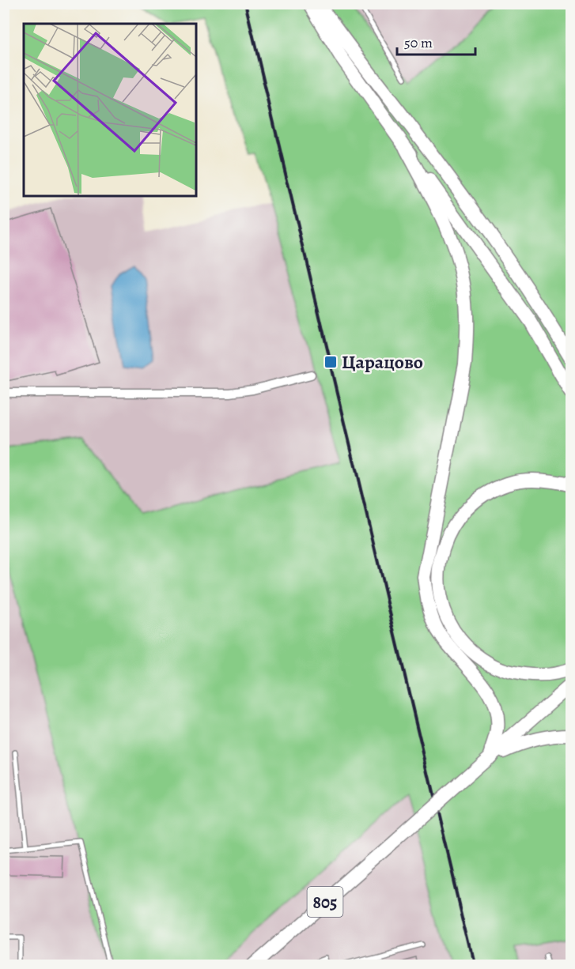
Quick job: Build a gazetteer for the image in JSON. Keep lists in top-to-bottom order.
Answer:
{
  "streets": {
    "main road": ["805"]
  },
  "places": {
    "transit": ["Царацово"]
  },
  "scale_bar": "50 m"
}
